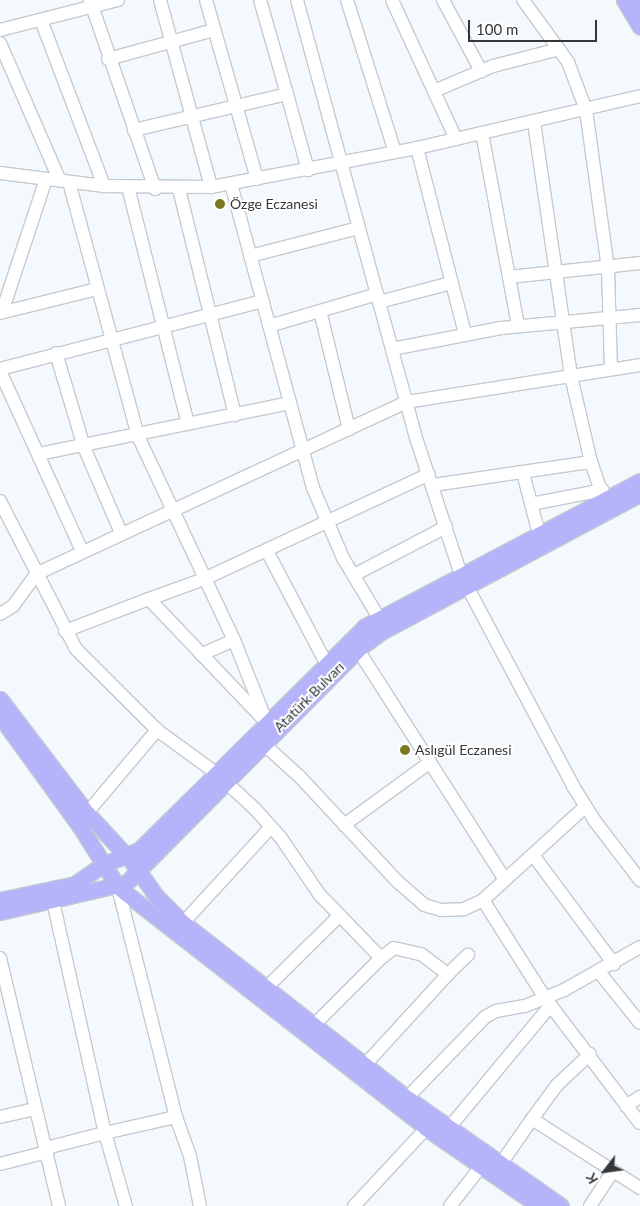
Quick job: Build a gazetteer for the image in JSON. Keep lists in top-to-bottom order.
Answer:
{
  "streets": {
    "main road": ["Atatürk Bulvarı"]
  },
  "places": ["Özge Eczanesi", "Aslıgül Eczanesi"],
  "scale_bar": "100 m",
  "north": "bottom left"
}
